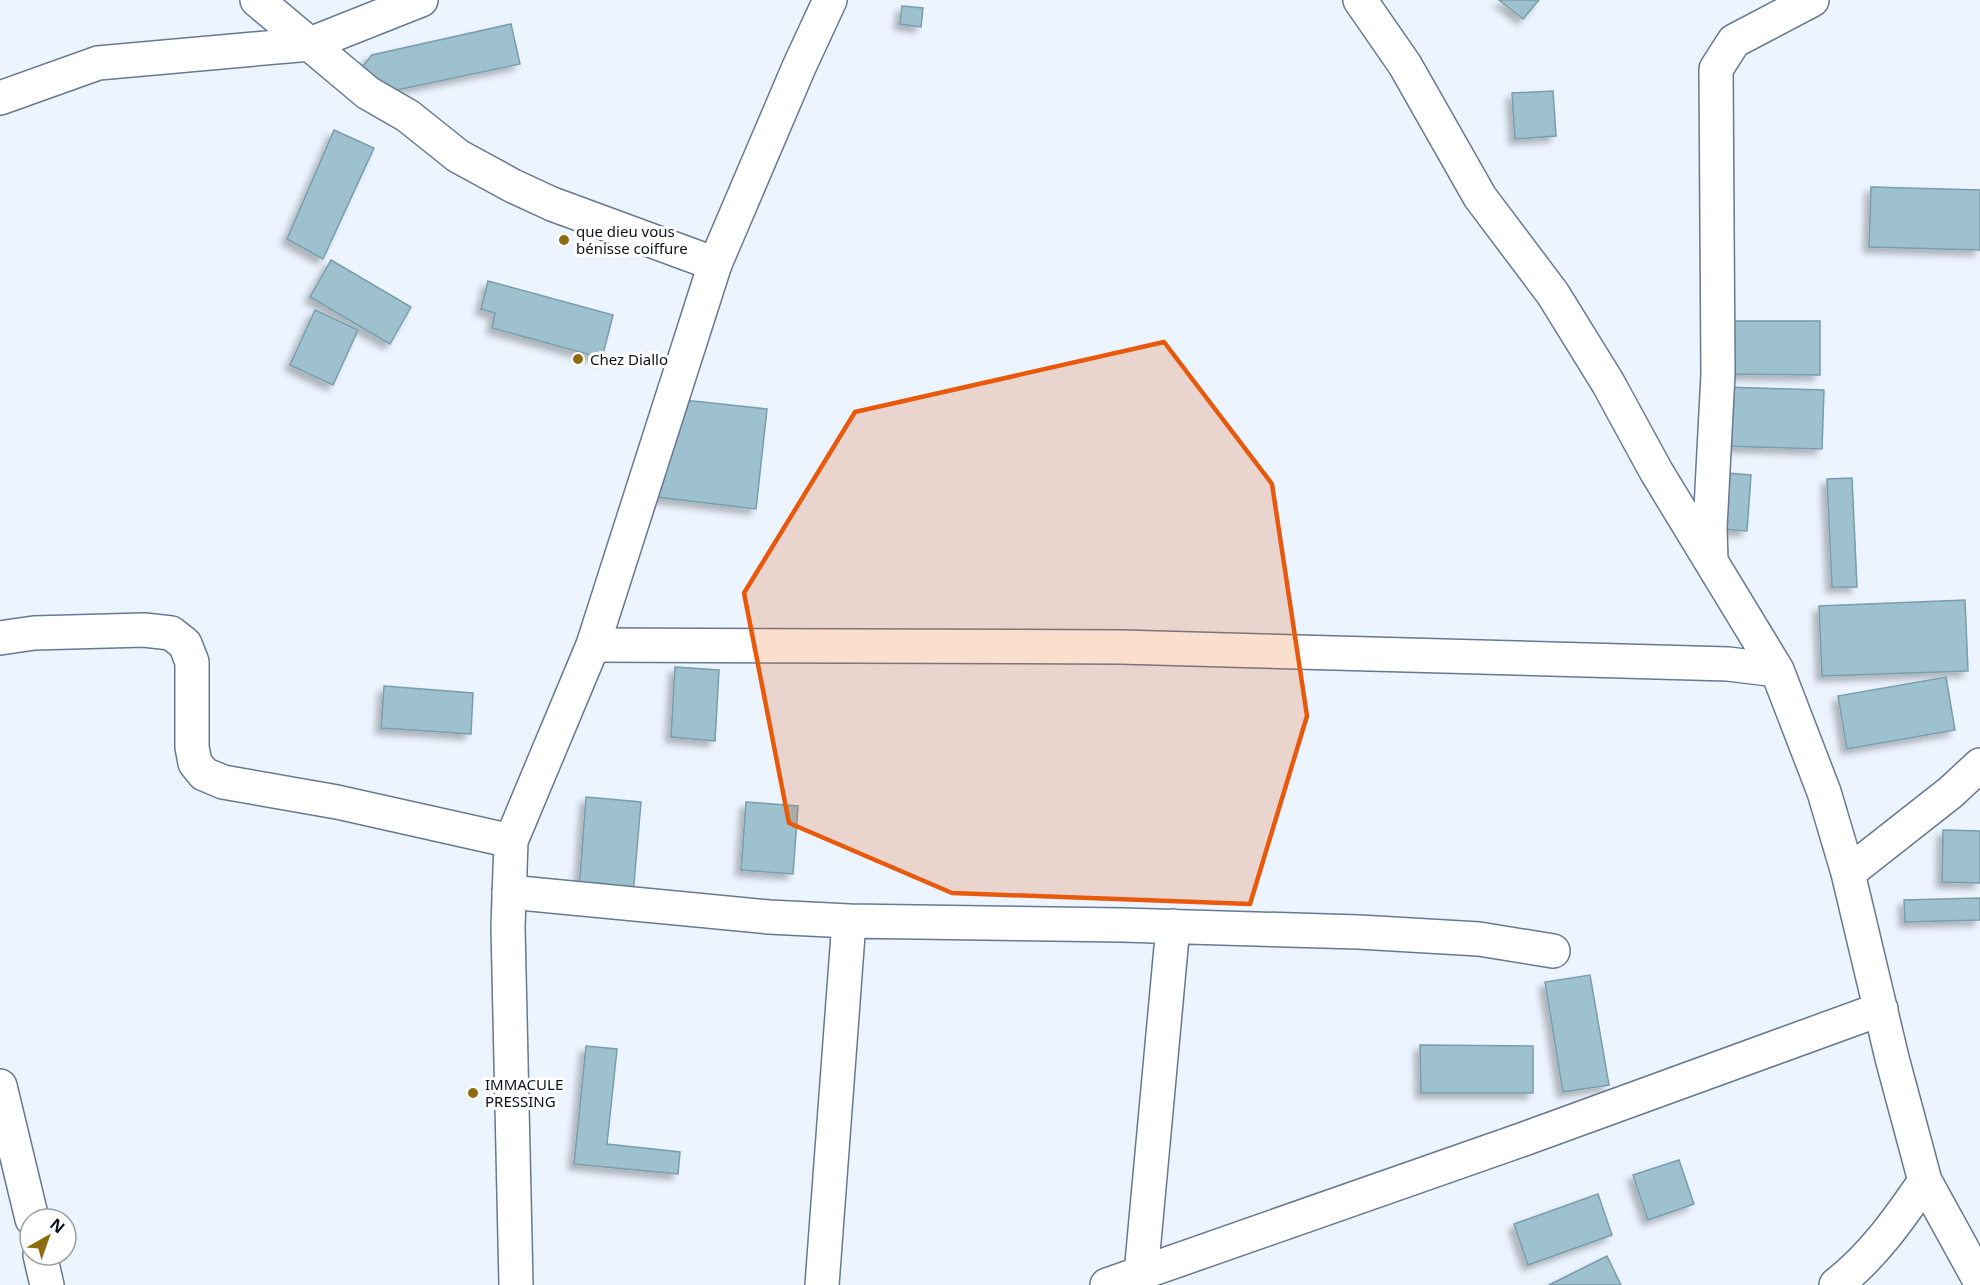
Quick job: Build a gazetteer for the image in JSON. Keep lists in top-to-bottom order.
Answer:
{
  "places": ["que dieu vous bénisse coiffure", "Chez Diallo", "IMMACULE PRESSING"],
  "north": "top right"
}
